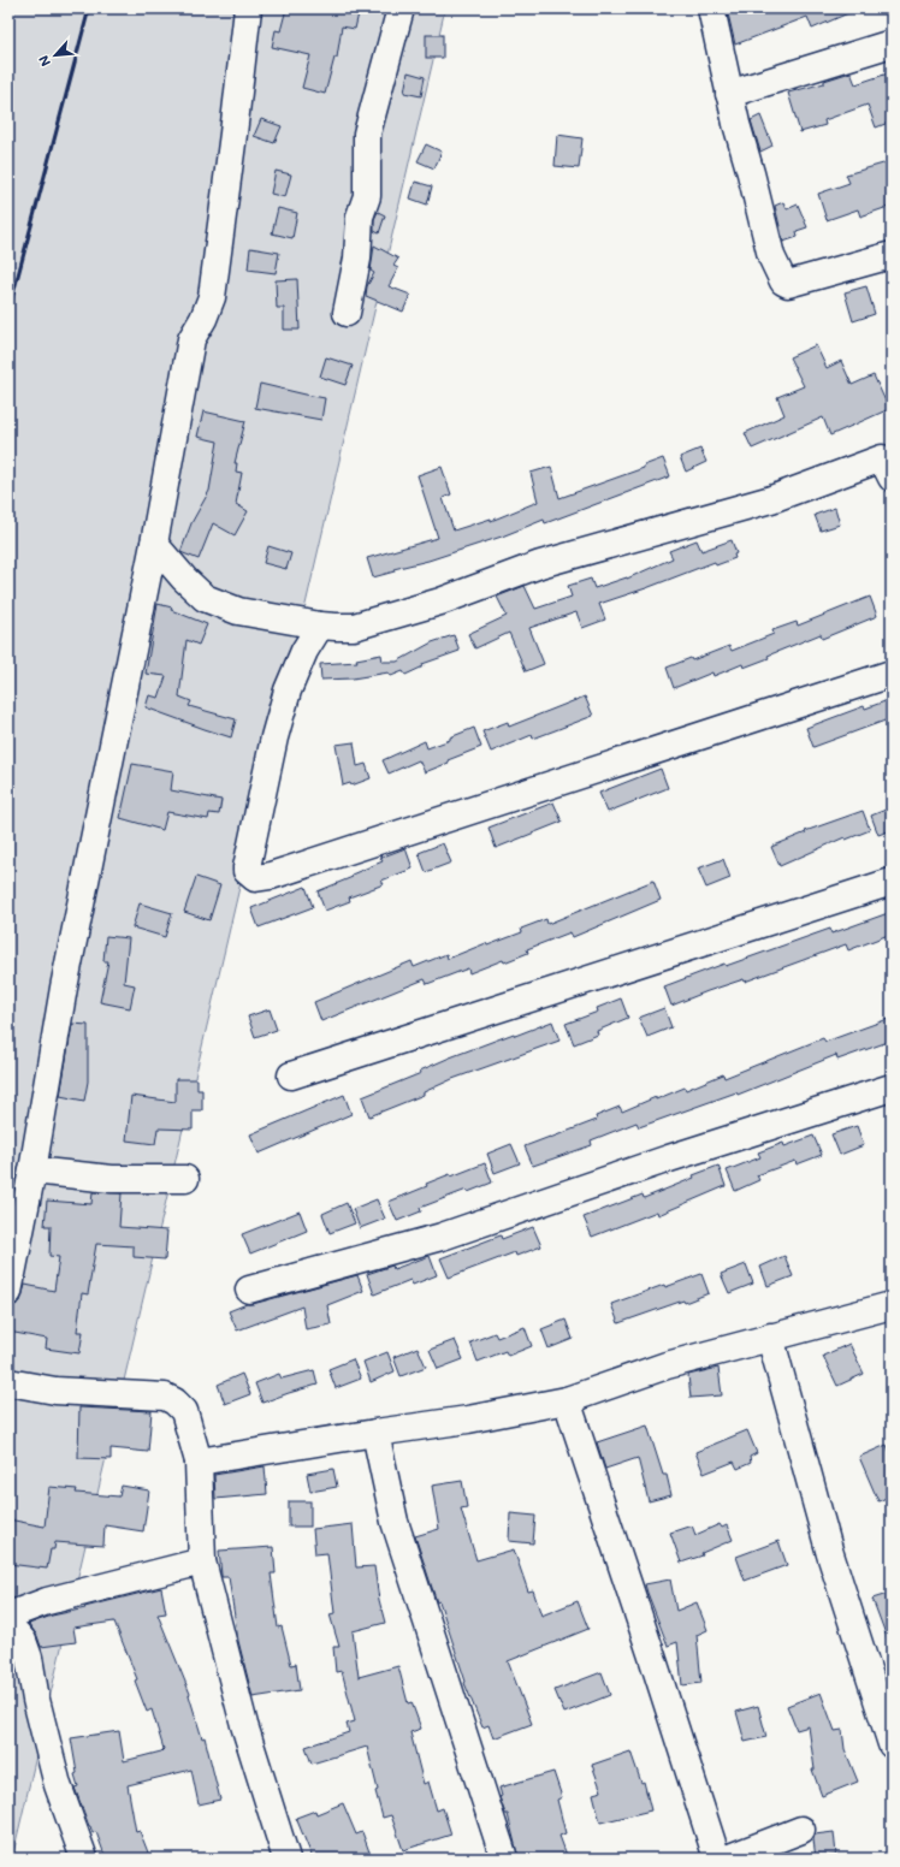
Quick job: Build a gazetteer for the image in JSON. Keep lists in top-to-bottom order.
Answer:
{
  "north": "bottom left"
}
